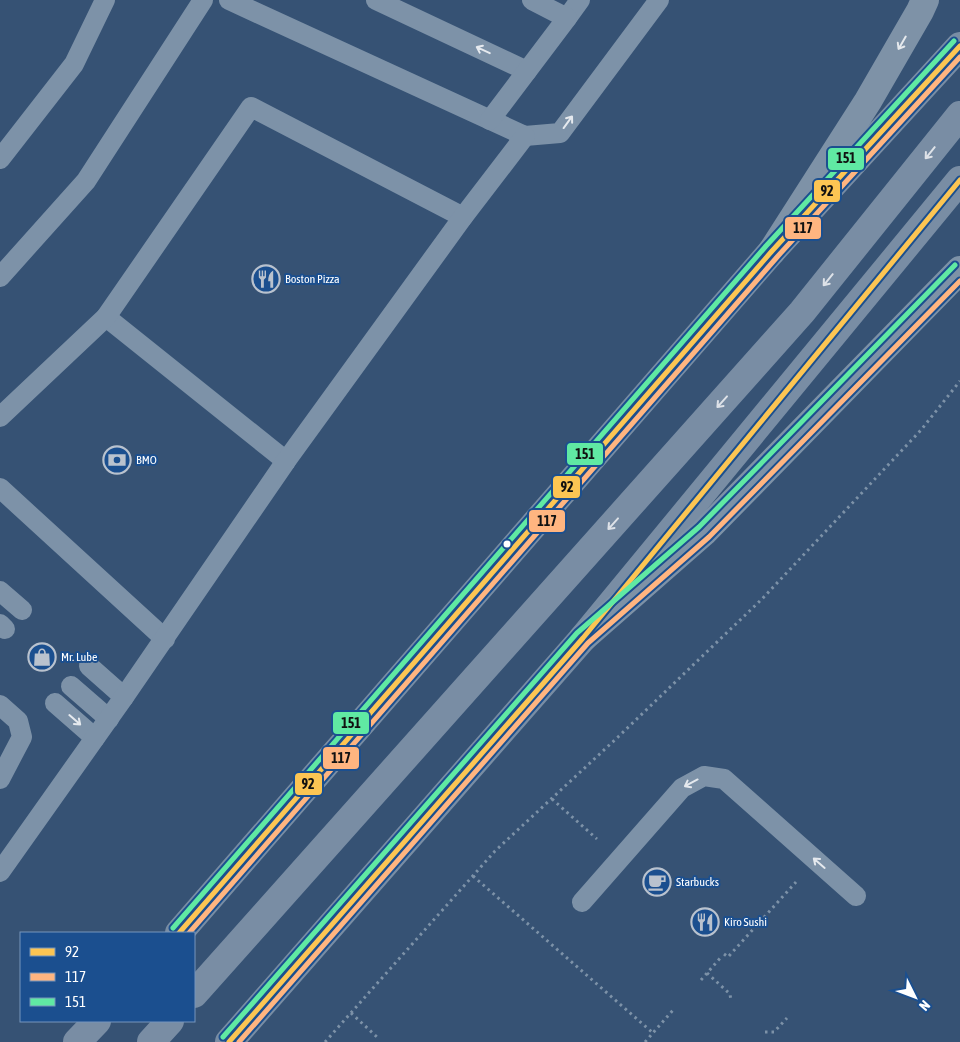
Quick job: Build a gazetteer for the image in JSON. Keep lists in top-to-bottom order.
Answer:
{
  "places": {
    "restaurant": ["Boston Pizza", "Kiro Sushi"],
    "bank": ["BMO"],
    "shop": ["Mr. Lube"],
    "cafe": ["Starbucks"]
  },
  "lines": ["transit line 151", "transit line 92", "transit line 117"],
  "legend": ["92", "117", "151"],
  "north": "bottom right"
}
